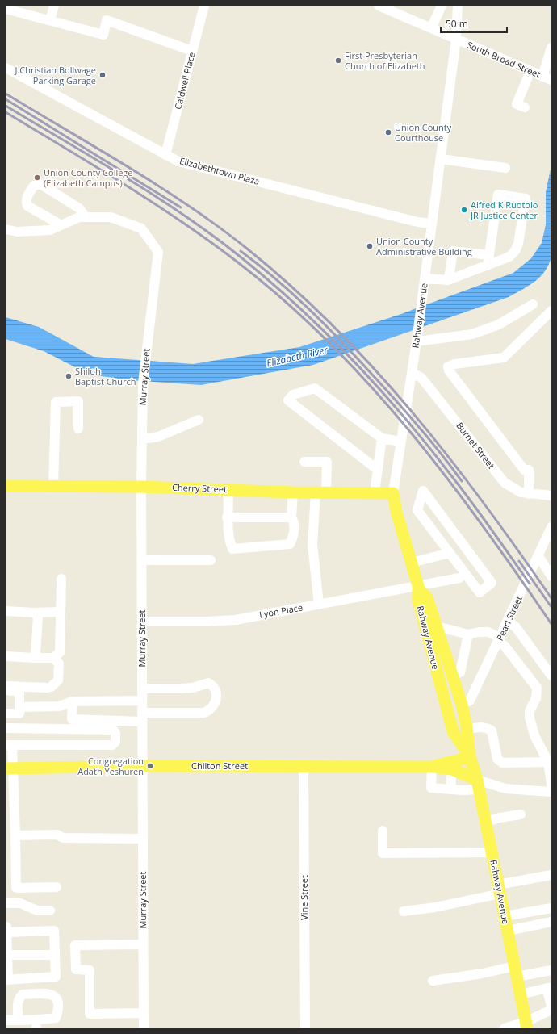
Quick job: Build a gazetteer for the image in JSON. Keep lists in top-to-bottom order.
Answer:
{
  "streets": {
    "main road": ["Rahway Avenue", "Cherry Street", "Chilton Street"],
    "street": [
      "South Broad Street",
      "Caldwell Place",
      "Elizabethtown Plaza",
      "Murray Street",
      "Burnet Street",
      "Lyon Place",
      "Pearl Street",
      "Vine Street"
    ]
  },
  "crossings": [
    ["South Broad Street", "Rahway Avenue"],
    ["Caldwell Place", "Elizabethtown Plaza"],
    ["Elizabethtown Plaza", "Rahway Avenue"],
    ["Rahway Avenue", "Burnet Street"],
    ["Rahway Avenue", "Cherry Street"],
    ["Rahway Avenue", "Lyon Place"],
    ["Rahway Avenue", "Pearl Street"],
    ["Rahway Avenue", "Chilton Street"],
    ["Murray Street", "Cherry Street"],
    ["Murray Street", "Lyon Place"],
    ["Murray Street", "Chilton Street"],
    ["Chilton Street", "Vine Street"]
  ],
  "water": ["Elizabeth River"],
  "places": [
    "First Presbyterian Church of Elizabeth",
    "J.Christian Bollwage Parking Garage",
    "Union County Courthouse",
    "Union County College (Elizabeth Campus)",
    "Alfred K Ruotolo JR Justice Center",
    "Union County Administrative Building",
    "Shiloh Baptist Church",
    "Congregation Adath Yeshuren"
  ],
  "scale_bar": "50 m"
}
